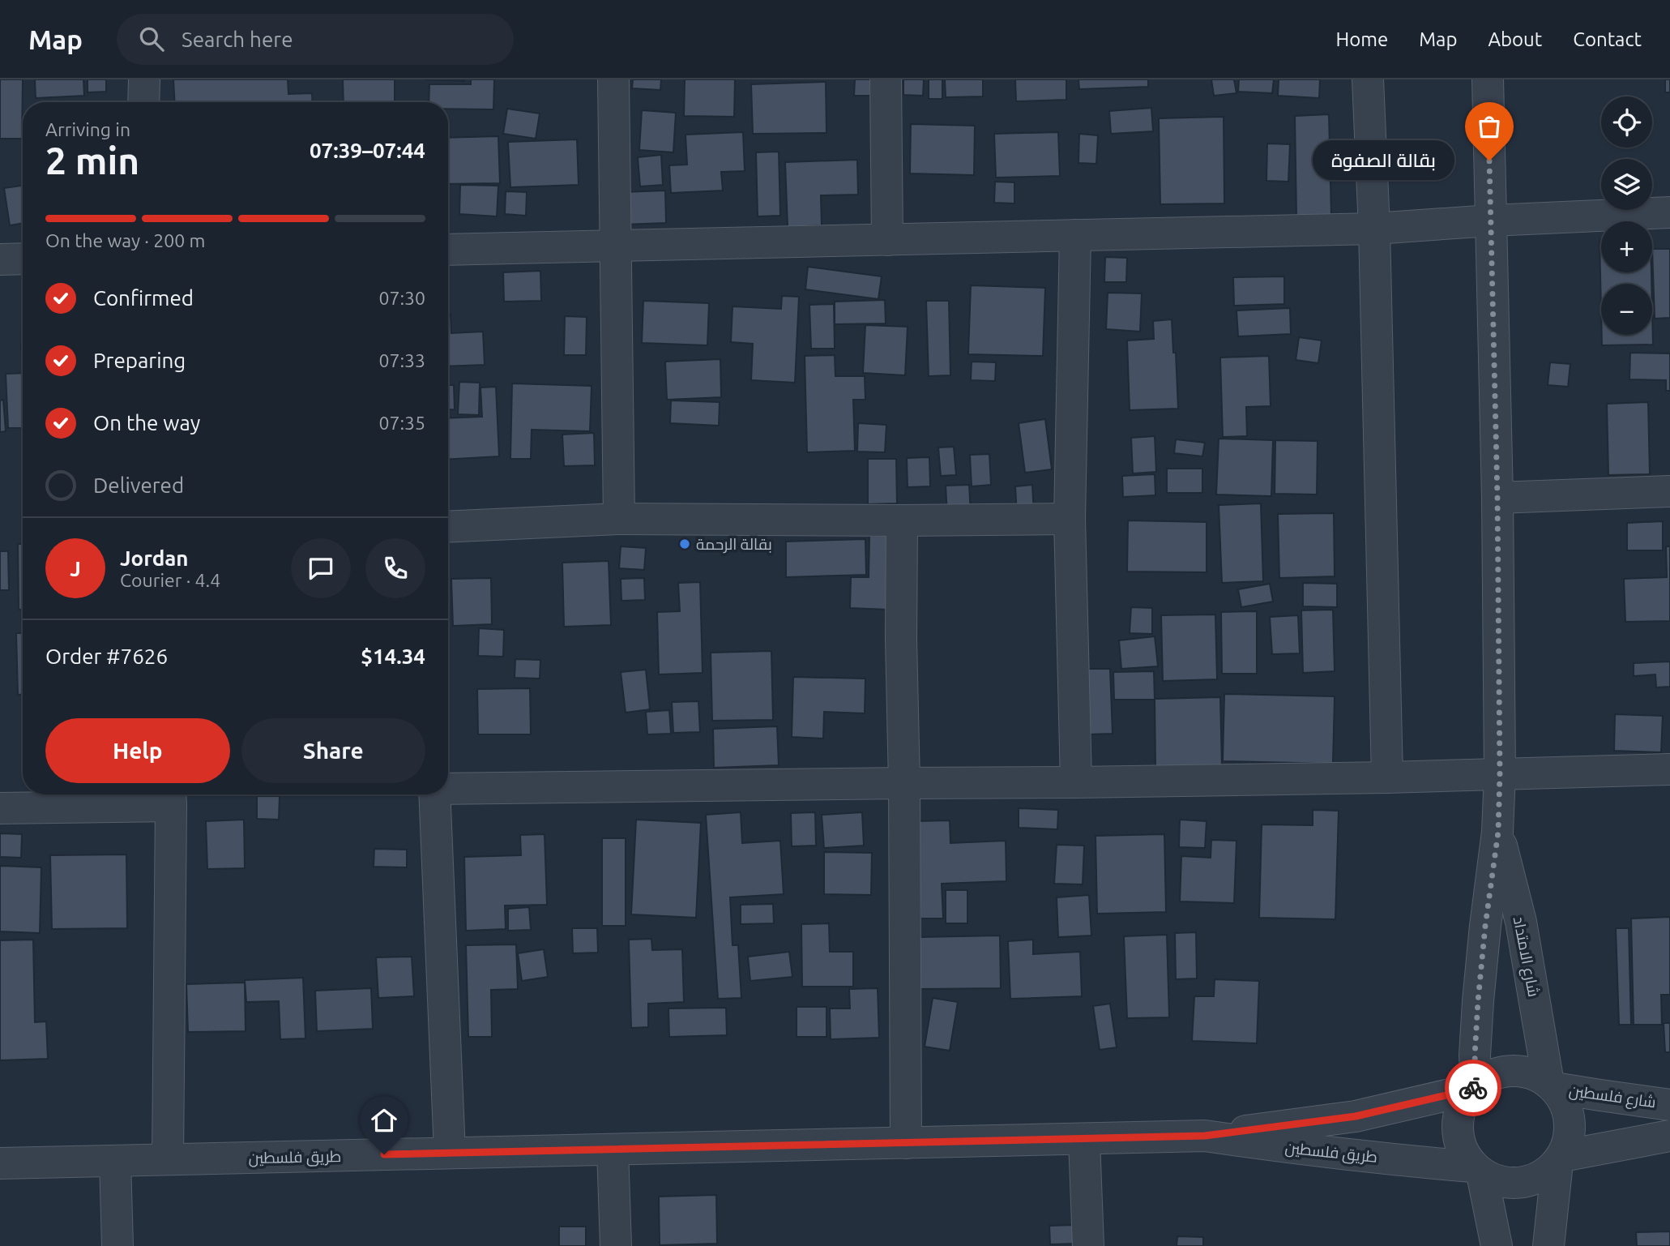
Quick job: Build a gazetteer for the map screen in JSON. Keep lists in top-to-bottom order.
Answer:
{
  "streets": {
    "street": ["شارع الامتداد", "شارع فلسطين", "طريق فلسطين"]
  },
  "crossings": [
    ["شارع الامتداد", "شارع فلسطين"],
    ["شارع الامتداد", "طريق فلسطين"],
    ["شارع فلسطين", "طريق فلسطين"]
  ],
  "places": ["بقالة الصفوة", "بقالة الرحمة"],
  "page": {
    "header": "Map",
    "search": "Search here",
    "nav": [
      "Home",
      "Map",
      "About",
      "Contact"
    ],
    "map_buttons": ["+", "−"],
    "heading": ["2 min", "Arriving in", "07:39–07:44"],
    "panel": [
      "Jordan",
      "Courier · 4.4",
      "Order #7626",
      "$14.34"
    ],
    "bubble": "بقالة الصفوة",
    "bar": "On the way · 200 m",
    "list": [
      ["Confirmed", "07:30"],
      ["Preparing", "07:33"],
      ["On the way", "07:35"],
      "Delivered"
    ],
    "round": "J",
    "buttons": ["Help", "Share"]
  }
}
